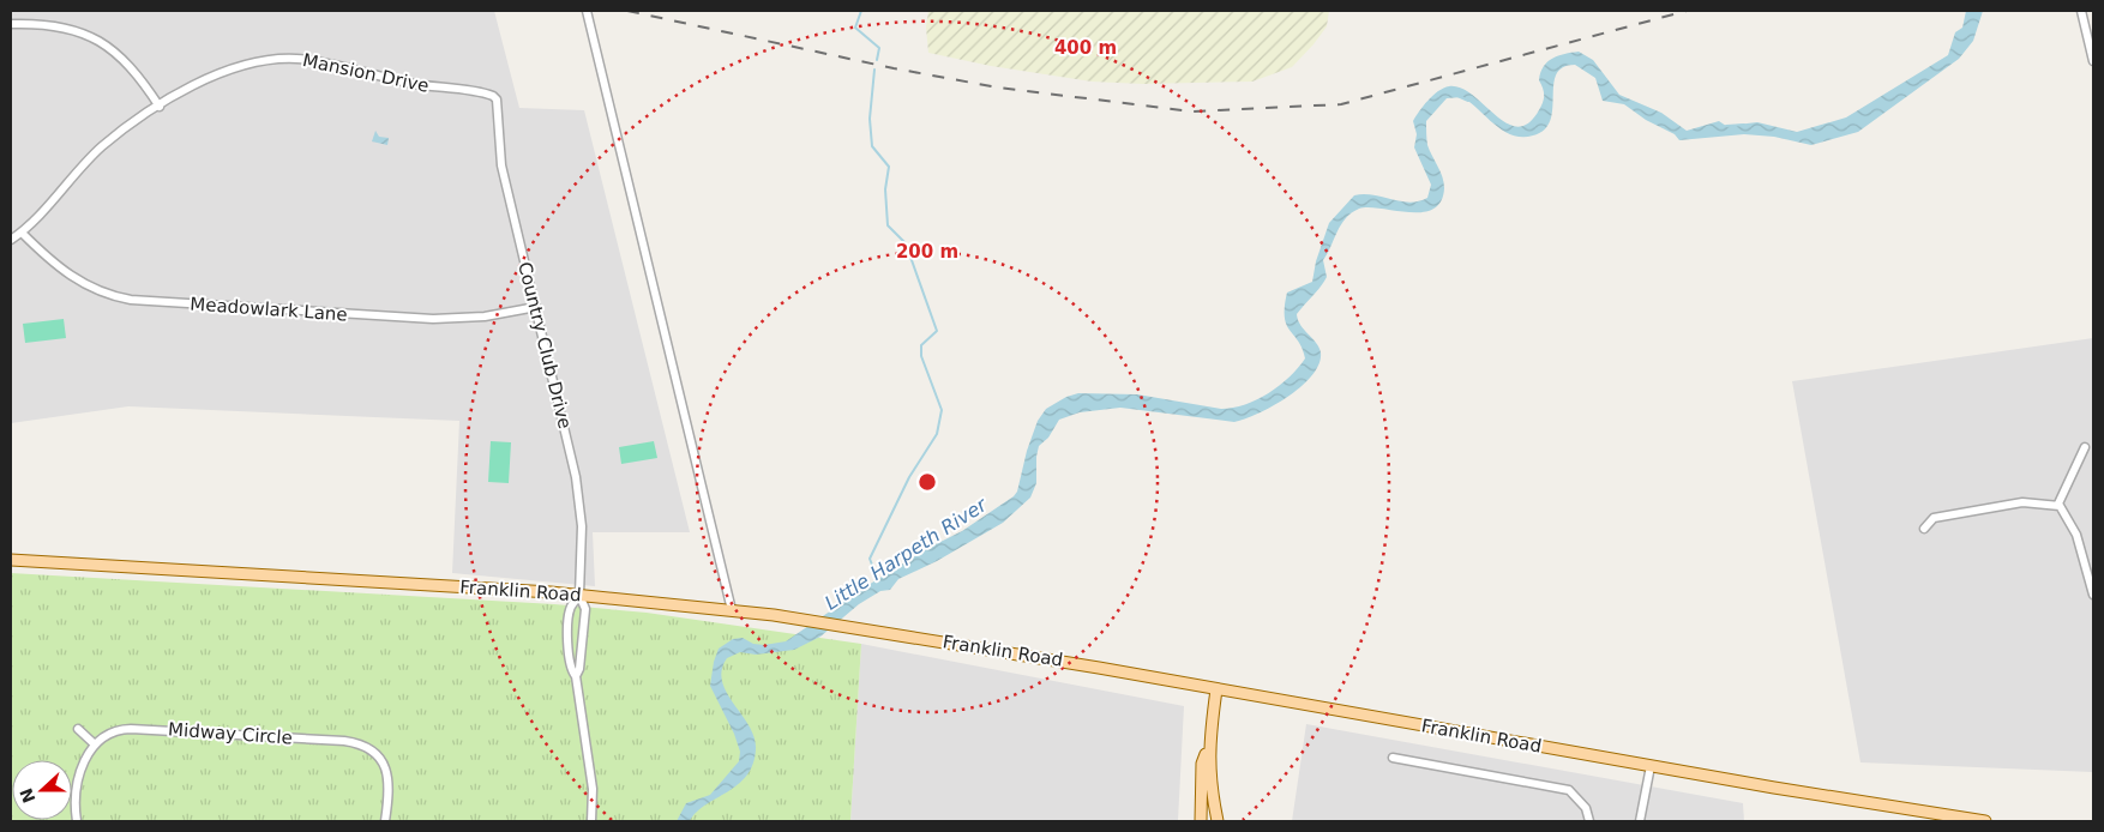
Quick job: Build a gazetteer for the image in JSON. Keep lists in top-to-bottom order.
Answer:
{
  "streets": {
    "main road": ["Franklin Road"],
    "street": [
      "Mansion Drive",
      "Meadowlark Lane",
      "Country Club Drive",
      "Midway Circle"
    ]
  },
  "crossings": [
    ["Mansion Drive", "Meadowlark Lane"],
    ["Mansion Drive", "Country Club Drive"],
    ["Meadowlark Lane", "Country Club Drive"],
    ["Country Club Drive", "Franklin Road"]
  ],
  "water": ["Little Harpeth River"],
  "north": "left",
  "rings": ["400 m", "200 m"]
}
